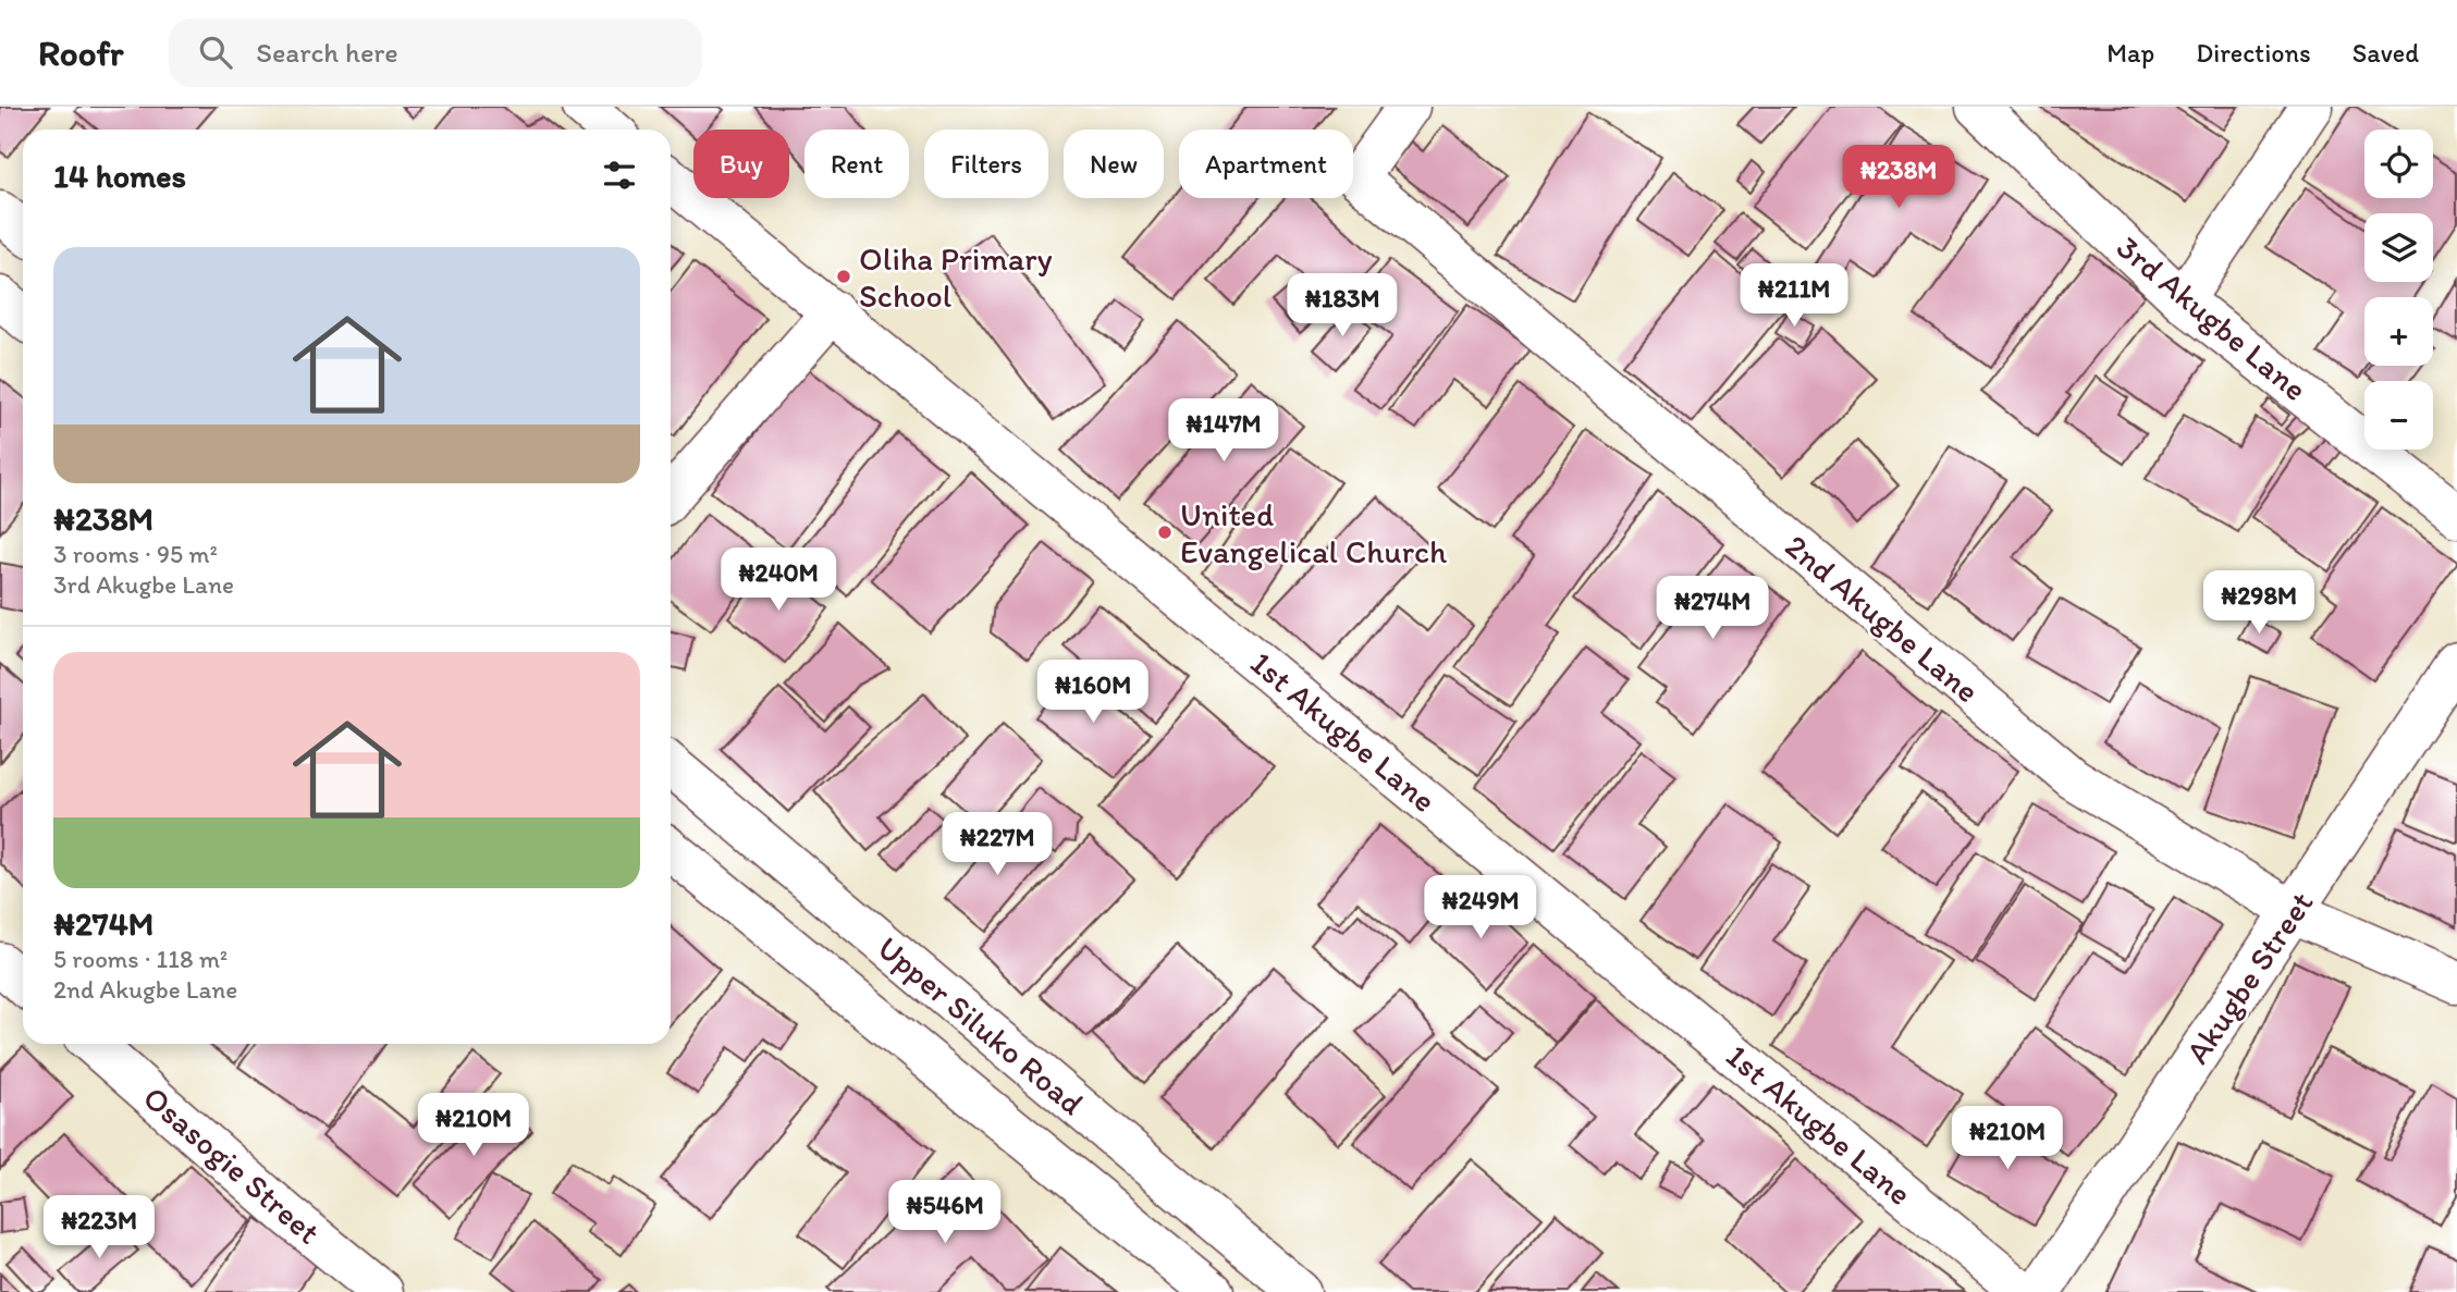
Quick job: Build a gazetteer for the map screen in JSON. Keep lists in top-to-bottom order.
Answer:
{
  "streets": {
    "street": [
      "3rd Akugbe Lane",
      "2nd Akugbe Lane",
      "1st Akugbe Lane",
      "Akugbe Street",
      "Upper Siluko Road",
      "Osasogie Street"
    ]
  },
  "crossings": [
    ["2nd Akugbe Lane", "Akugbe Street"]
  ],
  "places": ["Oliha Primary School", "United Evangelical Church"],
  "page": {
    "header": "Roofr",
    "search": "Search here",
    "nav": ["Map", "Directions", "Saved"],
    "map_buttons": ["+", "−"],
    "chip": [
      "Buy",
      "Rent",
      "Filters",
      "New",
      "Apartment"
    ],
    "heading": "14 homes",
    "price": [
      "₦238M",
      "₦211M",
      "₦183M",
      "₦147M",
      "₦240M",
      "₦298M",
      "₦274M",
      "₦160M",
      "₦227M",
      "₦249M",
      "₦210M",
      "₦210M",
      "₦546M",
      "₦223M"
    ],
    "list": [
      {
        "name": "₦238M",
        "note": "3 rooms · 95 m² · 3rd Akugbe Lane"
      },
      {
        "name": "₦274M",
        "note": "5 rooms · 118 m² · 2nd Akugbe Lane"
      }
    ]
  }
}
